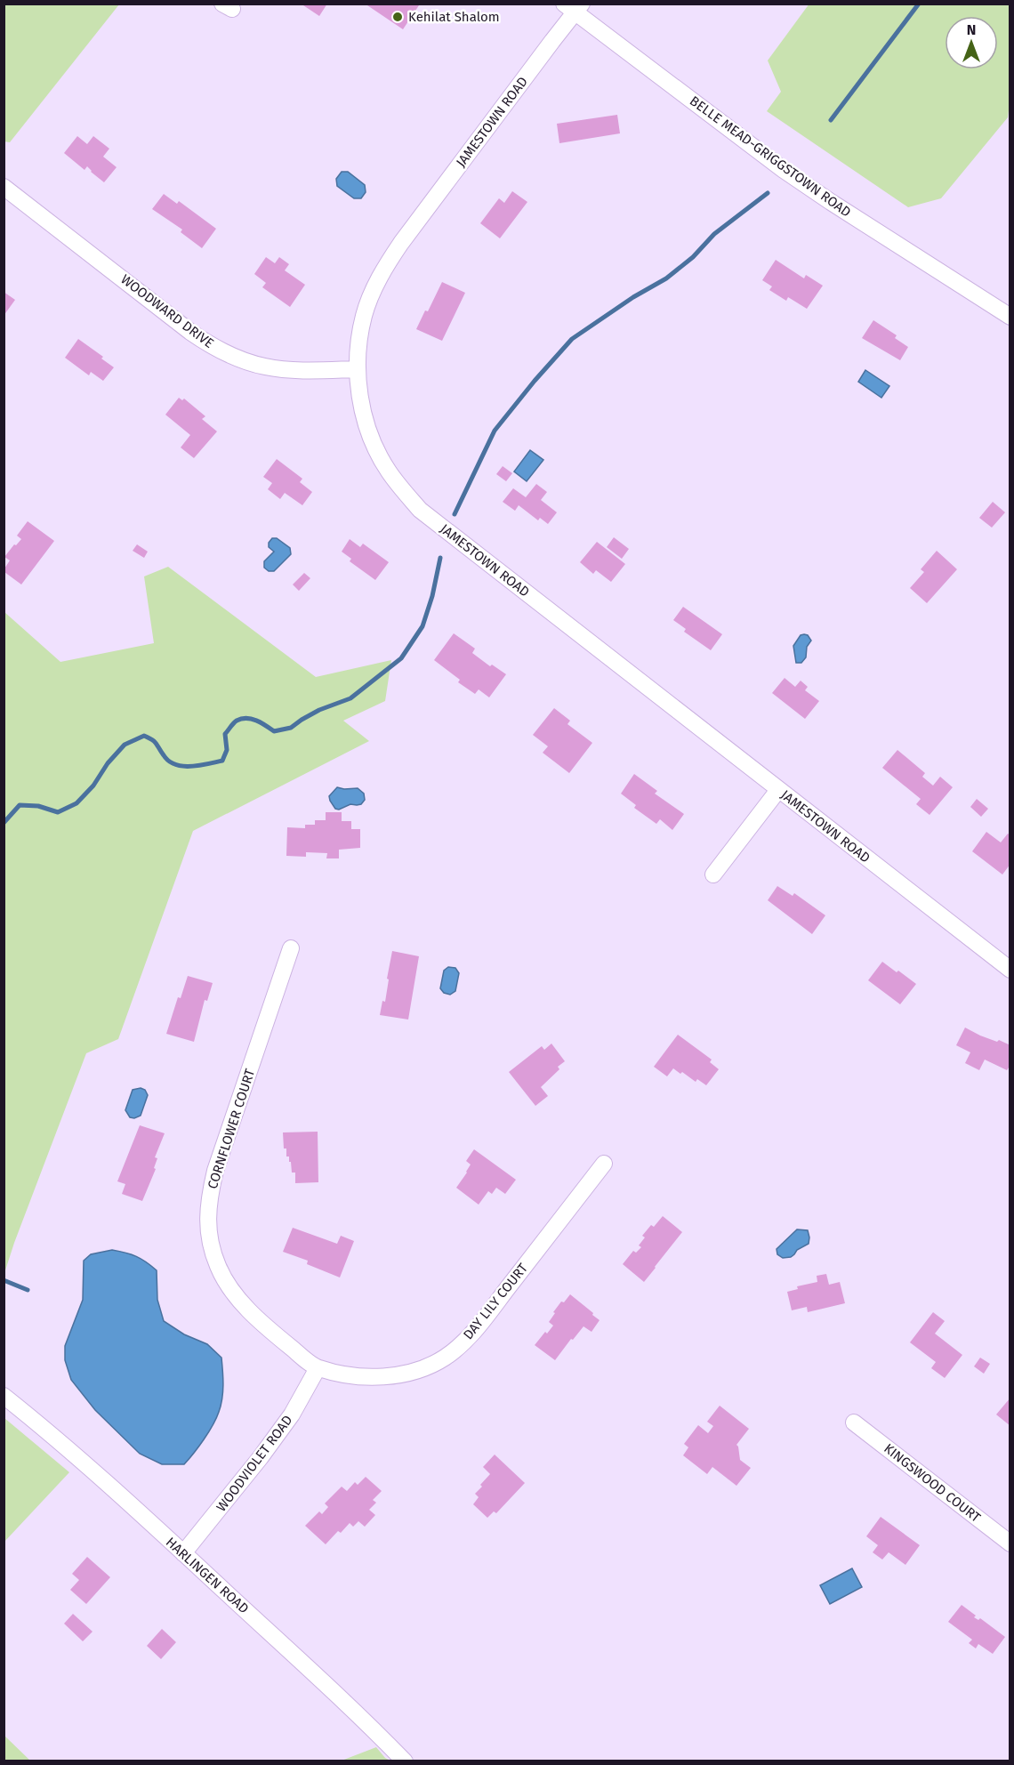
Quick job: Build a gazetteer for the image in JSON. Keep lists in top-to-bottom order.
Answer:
{
  "streets": {
    "street": [
      "JAMESTOWN ROAD",
      "BELLE MEAD-GRIGGSTOWN ROAD",
      "WOODWARD DRIVE",
      "CORNFLOWER COURT",
      "DAY LILY COURT",
      "WOODVIOLET ROAD",
      "KINGSWOOD COURT",
      "HARLINGEN ROAD"
    ]
  },
  "crossings": [
    ["JAMESTOWN ROAD", "BELLE MEAD-GRIGGSTOWN ROAD"],
    ["JAMESTOWN ROAD", "WOODWARD DRIVE"],
    ["CORNFLOWER COURT", "DAY LILY COURT"],
    ["CORNFLOWER COURT", "WOODVIOLET ROAD"],
    ["DAY LILY COURT", "WOODVIOLET ROAD"],
    ["WOODVIOLET ROAD", "HARLINGEN ROAD"]
  ],
  "places": ["Kehilat Shalom"],
  "north": "top"
}
